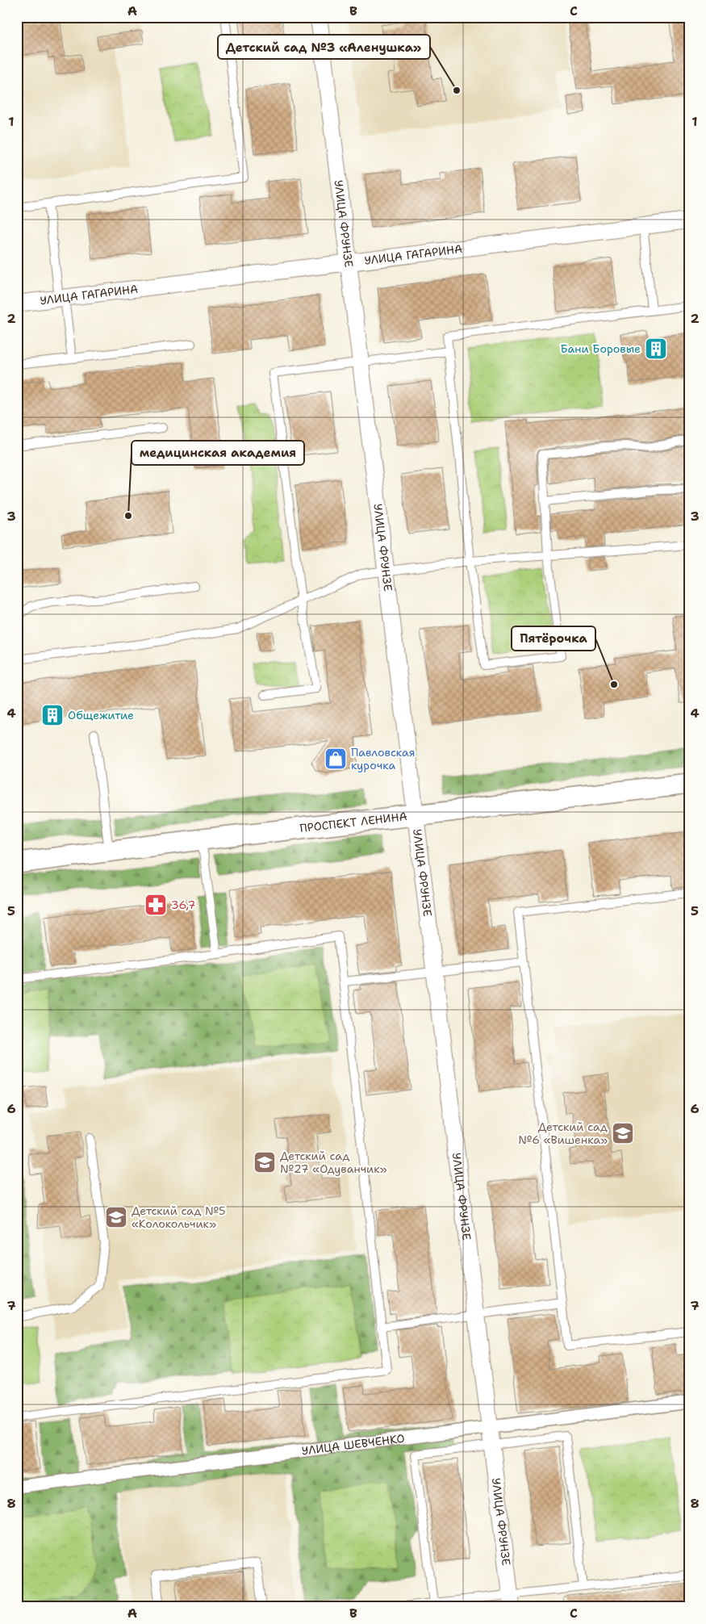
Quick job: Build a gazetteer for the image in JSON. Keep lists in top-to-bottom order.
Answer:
{
  "streets": {
    "street": [
      "УЛИЦА ФРУНЗЕ",
      "УЛИЦА ГАГАРИНА",
      "ПРОСПЕКТ ЛЕНИНА",
      "УЛИЦА ШЕВЧЕНКО"
    ]
  },
  "crossings": [
    ["УЛИЦА ФРУНЗЕ", "УЛИЦА ГАГАРИНА"],
    ["УЛИЦА ФРУНЗЕ", "ПРОСПЕКТ ЛЕНИНА"],
    ["УЛИЦА ФРУНЗЕ", "УЛИЦА ШЕВЧЕНКО"]
  ],
  "places": {
    "other": ["Детский сад №3 «Аленушка»", "медицинская академия", "Пятёрочка"],
    "building": ["Бани Боровые", "Общежитие"],
    "shop": ["Павловская курочка"],
    "pharmacy": ["36,7"],
    "school or university": ["Детский сад №6 «Вишенка»", "Детский сад №27 «Одуванчик»", "Детский сад №5 «Колокольчик»"]
  },
  "grid": {
    "columns": ["A", "B", "C"],
    "rows": [
      "1",
      "2",
      "3",
      "4",
      "5",
      "6",
      "7",
      "8"
    ]
  }
}
